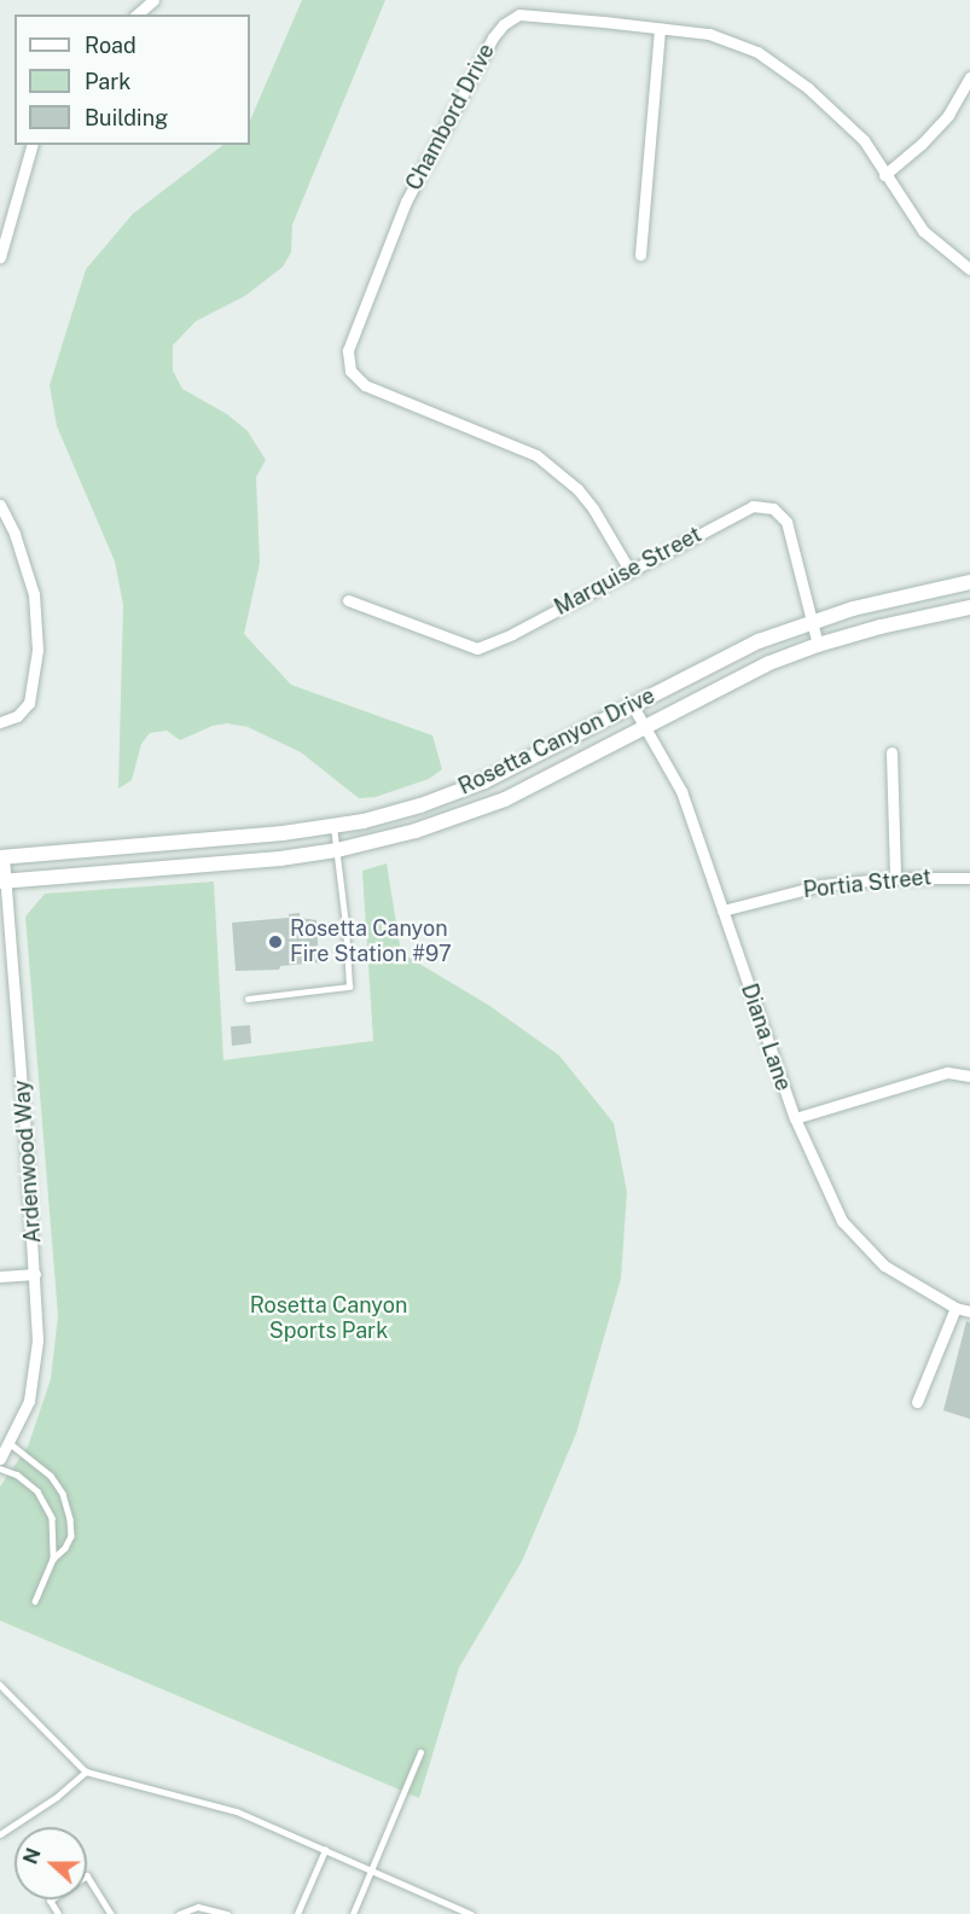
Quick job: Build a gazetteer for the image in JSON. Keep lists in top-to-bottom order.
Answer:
{
  "streets": {
    "street": [
      "Chambord Drive",
      "Marquise Street",
      "Rosetta Canyon Drive",
      "Portia Street",
      "Diana Lane",
      "Ardenwood Way"
    ]
  },
  "crossings": [
    ["Chambord Drive", "Marquise Street"],
    ["Marquise Street", "Rosetta Canyon Drive"],
    ["Rosetta Canyon Drive", "Diana Lane"],
    ["Rosetta Canyon Drive", "Ardenwood Way"],
    ["Portia Street", "Diana Lane"]
  ],
  "parks": ["Rosetta Canyon Sports Park"],
  "places": ["Rosetta Canyon Fire Station #97"],
  "legend": ["Road", "Park", "Building"],
  "north": "left"
}
